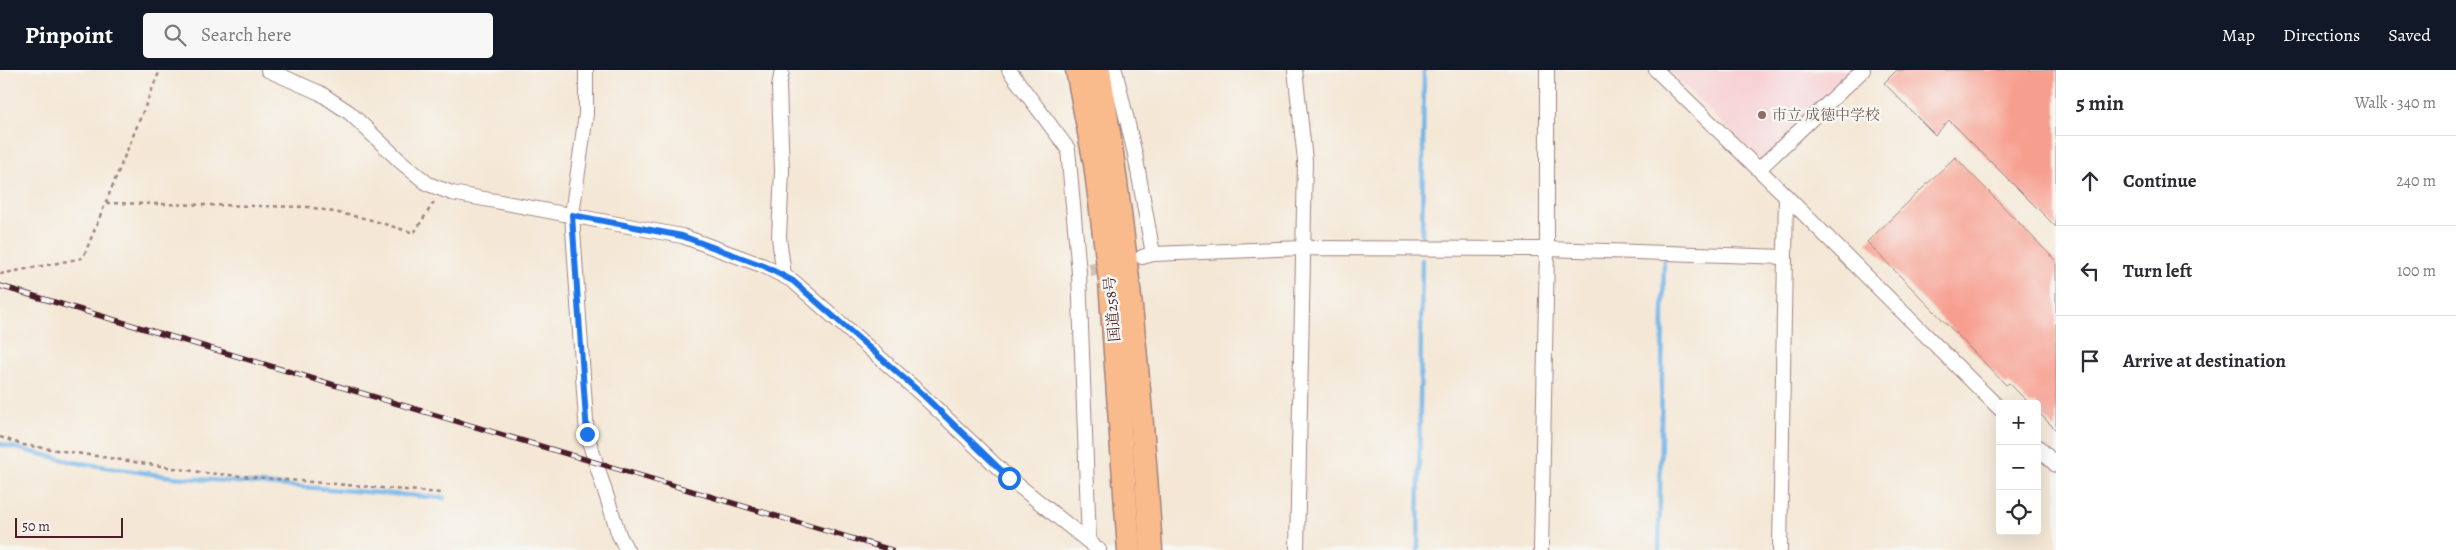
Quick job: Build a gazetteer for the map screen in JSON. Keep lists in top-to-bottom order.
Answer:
{
  "streets": {
    "highway": ["国道258号"]
  },
  "places": ["市立 成徳中学校"],
  "scale_bar": "50 m",
  "page": {
    "header": "Pinpoint",
    "search": "Search here",
    "nav": ["Map", "Directions", "Saved"],
    "heading": ["5 min", "Walk · 340 m"],
    "list": [
      ["Continue", "240 m"],
      ["Turn left", "100 m"],
      "Arrive at destination"
    ],
    "map_buttons": ["+", "−"],
    "scale": "50 m"
  }
}
